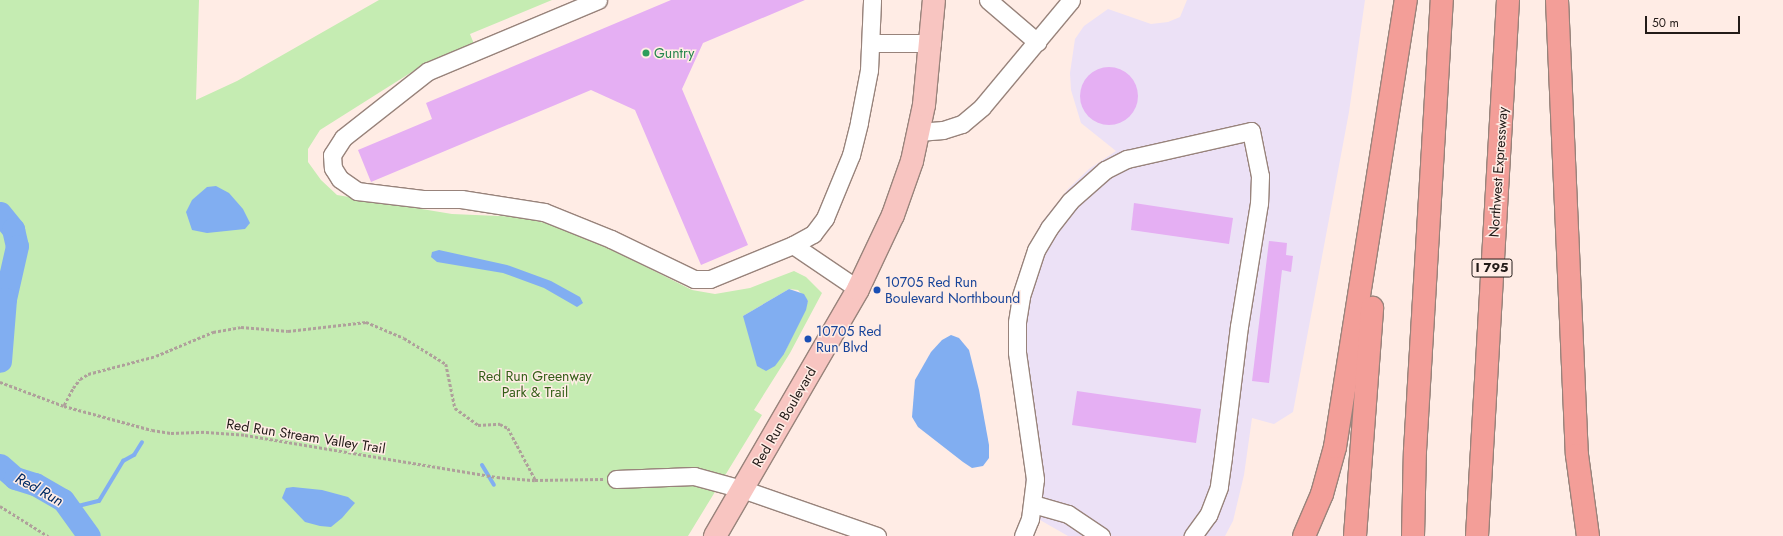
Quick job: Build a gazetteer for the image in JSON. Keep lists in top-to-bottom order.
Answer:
{
  "streets": {
    "highway": ["Northwest Expressway", "I 795"],
    "main road": ["Red Run Boulevard"],
    "path": ["Red Run Stream Valley Trail"]
  },
  "water": ["Red Run"],
  "parks": ["Red Run Greenway Park & Trail"],
  "places": ["Guntry", "10705 Red Run Boulevard Northbound", "10705 Red Run Blvd"],
  "scale_bar": "50 m"
}
